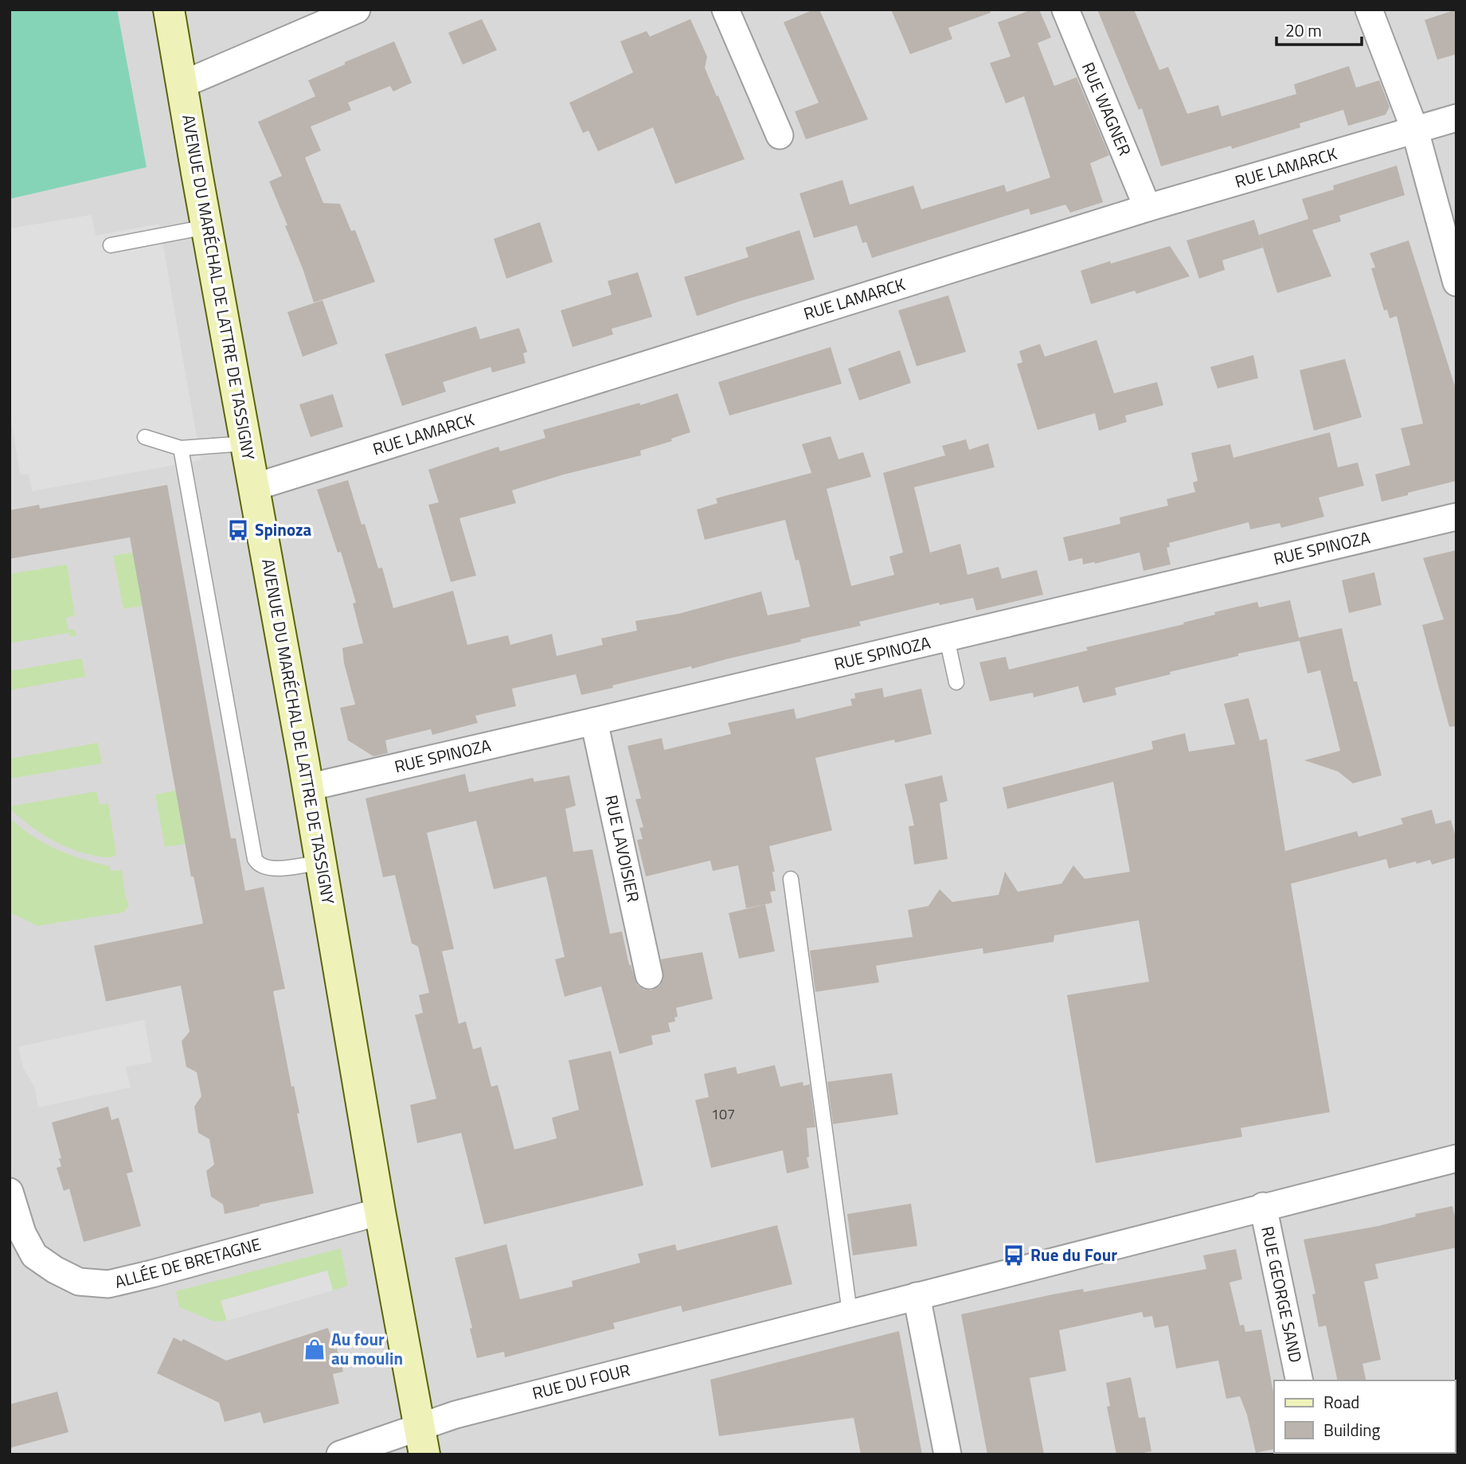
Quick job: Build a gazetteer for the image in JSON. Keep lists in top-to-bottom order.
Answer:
{
  "streets": {
    "street": [
      "RUE WAGNER",
      "RUE LAMARCK",
      "AVENUE DU MARÉCHAL DE LATTRE DE TASSIGNY",
      "RUE SPINOZA",
      "RUE LAVOISIER",
      "ALLÉE DE BRETAGNE",
      "RUE GEORGE SAND",
      "RUE DU FOUR"
    ]
  },
  "crossings": [
    ["RUE WAGNER", "RUE LAMARCK"],
    ["RUE LAMARCK", "AVENUE DU MARÉCHAL DE LATTRE DE TASSIGNY"],
    ["AVENUE DU MARÉCHAL DE LATTRE DE TASSIGNY", "RUE SPINOZA"],
    ["AVENUE DU MARÉCHAL DE LATTRE DE TASSIGNY", "ALLÉE DE BRETAGNE"],
    ["AVENUE DU MARÉCHAL DE LATTRE DE TASSIGNY", "RUE DU FOUR"],
    ["RUE SPINOZA", "RUE LAVOISIER"],
    ["RUE GEORGE SAND", "RUE DU FOUR"]
  ],
  "places": {
    "bus stop": ["Spinoza", "Rue du Four"],
    "shop": ["Au four au moulin"]
  },
  "house_numbers": ["107"],
  "legend": ["Road", "Building"],
  "scale_bar": "20 m"
}
